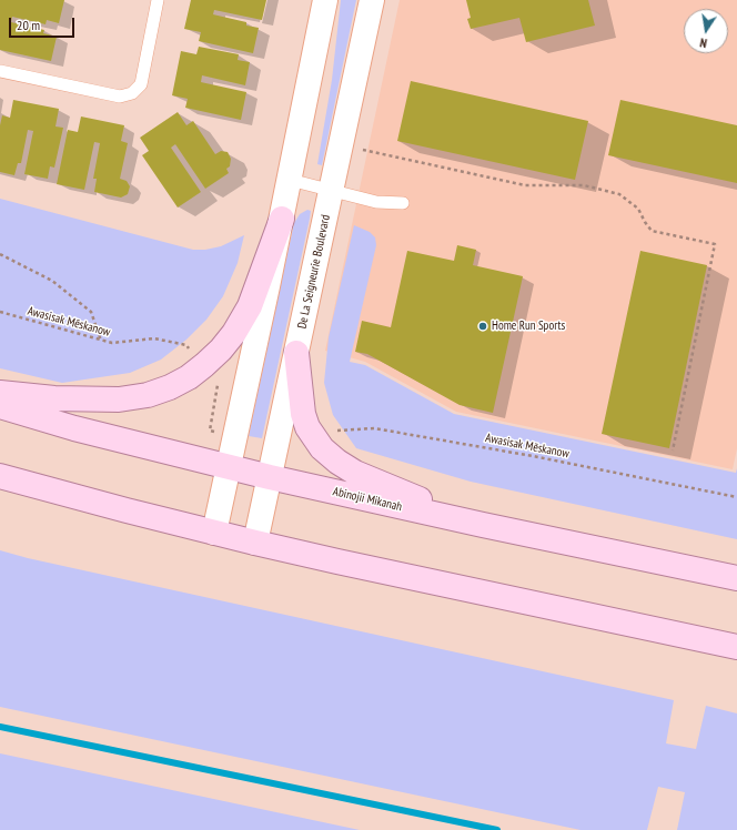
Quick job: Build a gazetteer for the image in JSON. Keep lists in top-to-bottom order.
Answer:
{
  "streets": {
    "main road": ["Abinojii Mikanah"],
    "street": ["De La Seigneurie Boulevard"],
    "path": ["Awasisak Mēskanow"]
  },
  "crossings": [
    ["De La Seigneurie Boulevard", "Abinojii Mikanah"]
  ],
  "places": ["Home Run Sports"],
  "scale_bar": "20 m",
  "north": "bottom"
}
